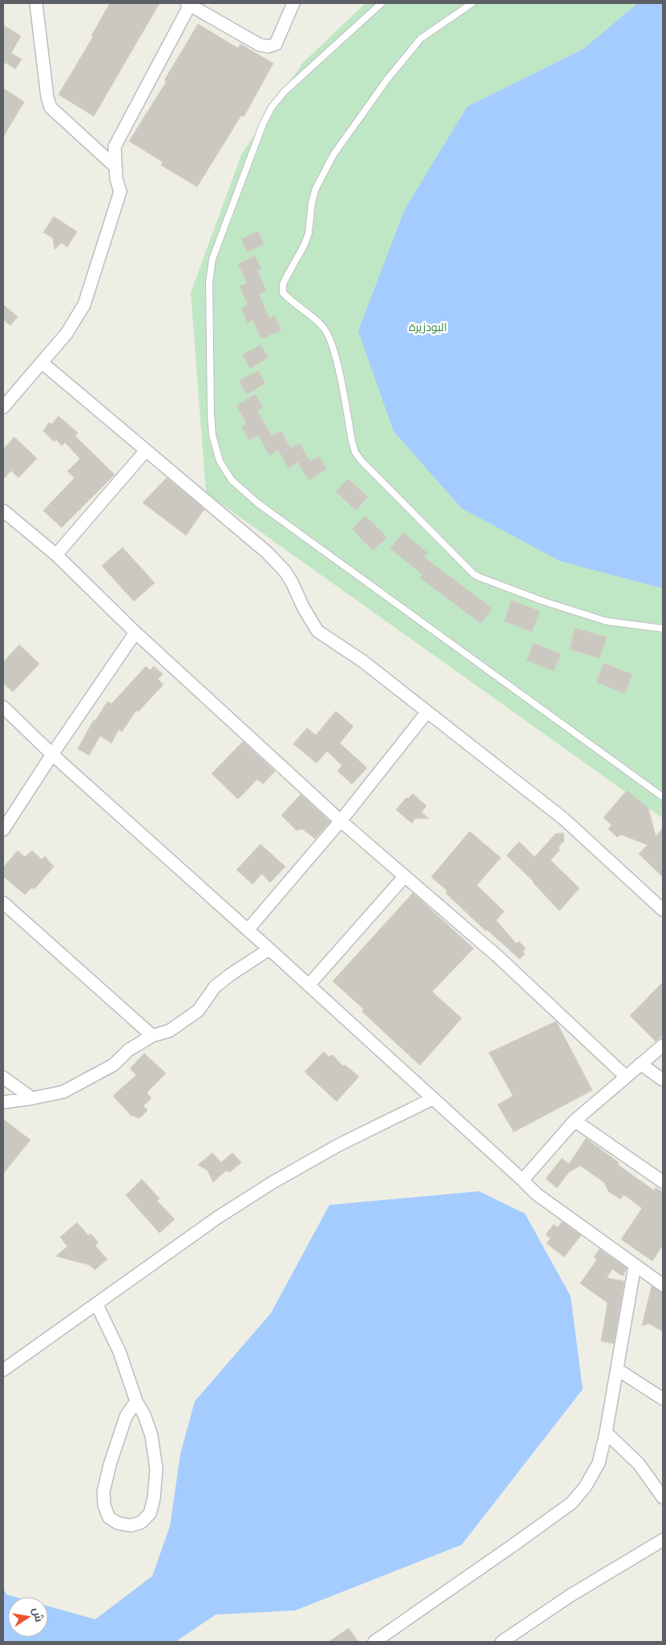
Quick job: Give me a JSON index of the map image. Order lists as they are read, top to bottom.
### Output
{
  "parks": ["البودزيرة"],
  "north": "right"
}
